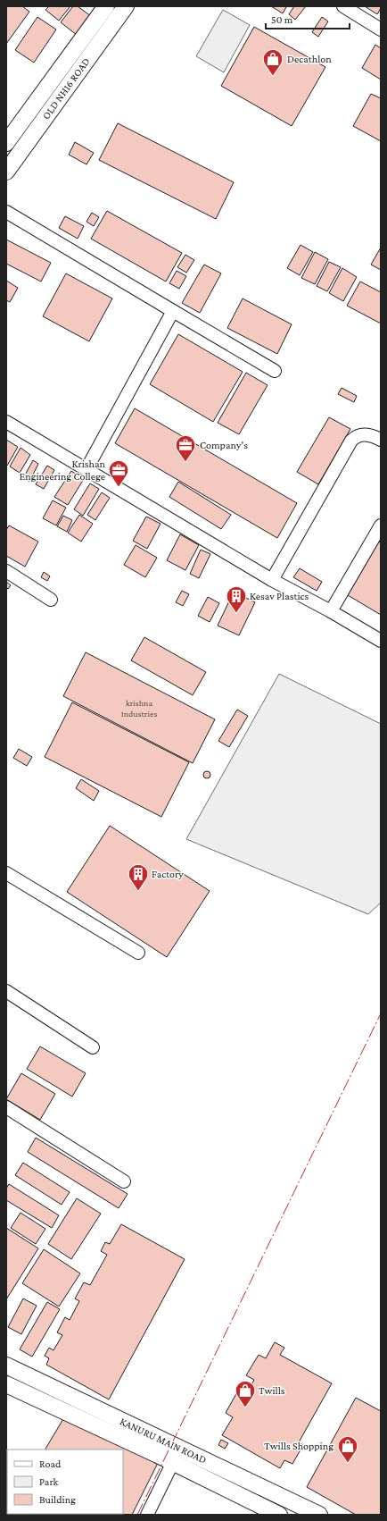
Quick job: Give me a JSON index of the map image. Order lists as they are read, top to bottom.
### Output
{
  "streets": {
    "main road": ["OLD NH16 ROAD", "KANURU MAIN ROAD"]
  },
  "places": {
    "shop": ["Decathlon", "Twills", "Twills Shopping"],
    "office": ["Company's", "Krishan Engineering College"],
    "building": ["Kesav Plastics", "Factory"]
  },
  "house_numbers": ["krishna Industries"],
  "legend": ["Road", "Park", "Building"],
  "scale_bar": "50 m"
}
